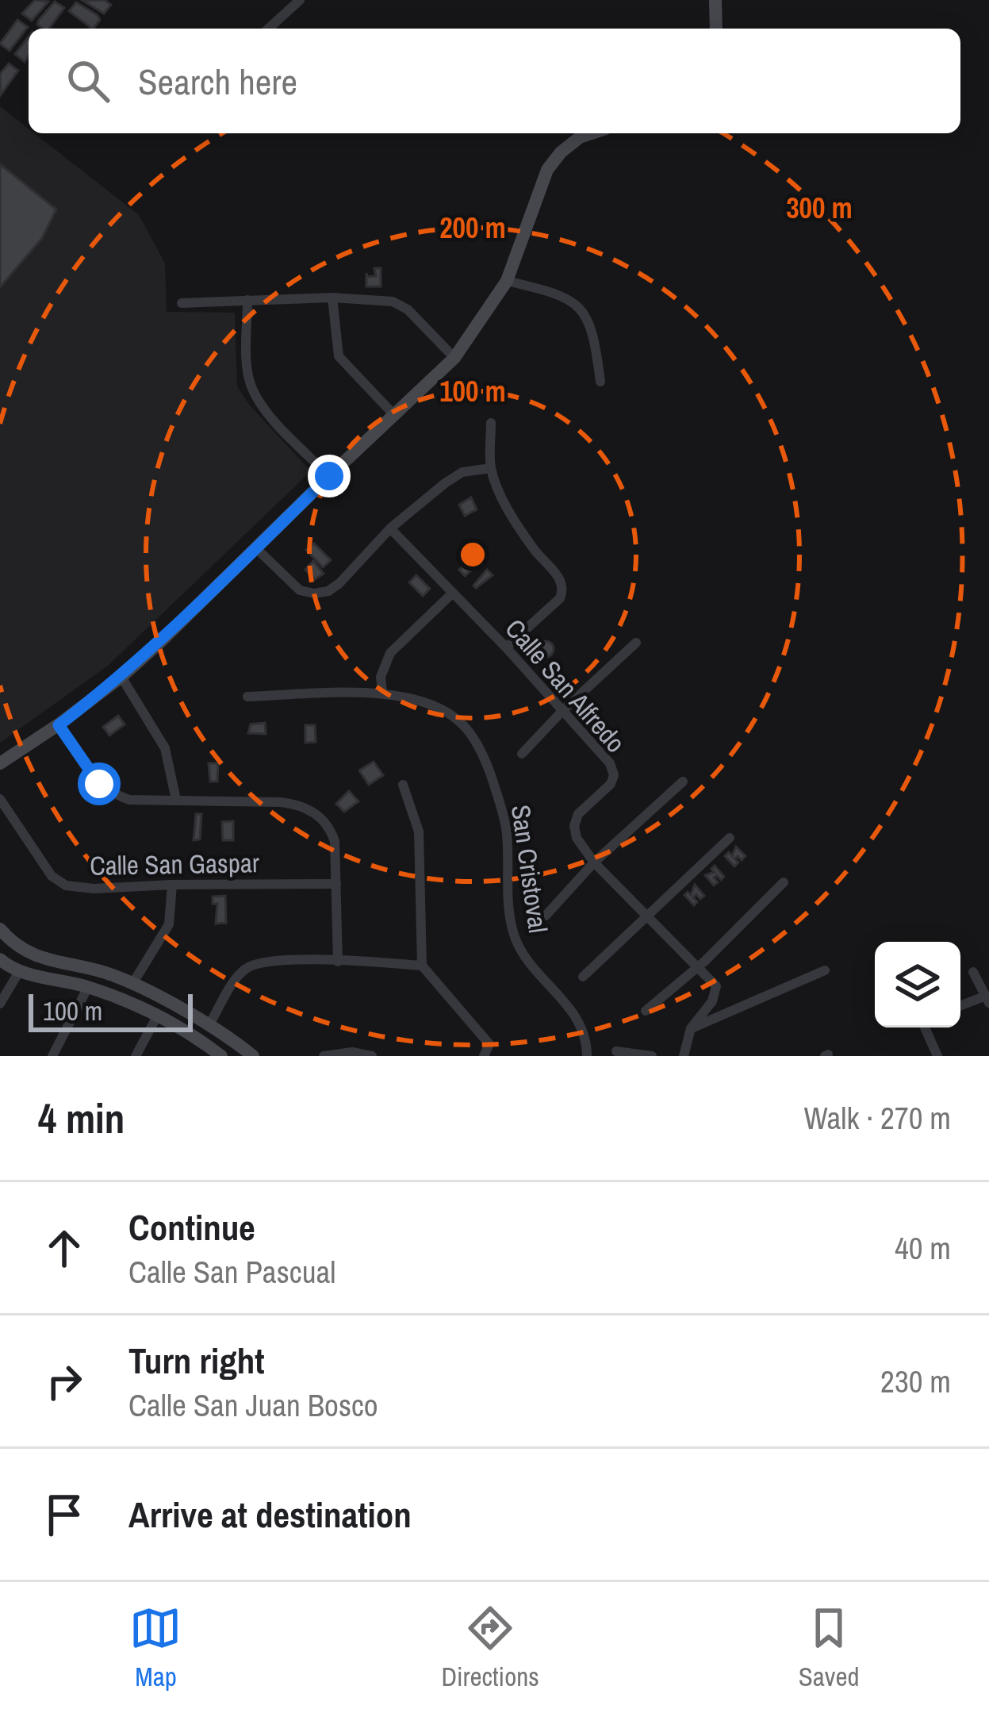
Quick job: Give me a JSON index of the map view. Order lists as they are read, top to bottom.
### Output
{
  "streets": {
    "street": ["Calle San Alfredo", "Calle San Gaspar", "San Cristoval"]
  },
  "scale_bar": "100 m",
  "page": {
    "search": "Search here",
    "scale": "100 m",
    "heading": ["4 min", "Walk · 270 m"],
    "list": [
      ["Continue", "Calle San Pascual", "40 m"],
      ["Turn right", "Calle San Juan Bosco", "230 m"],
      "Arrive at destination"
    ],
    "nav": ["Map", "Directions", "Saved"]
  },
  "rings": ["300 m", "200 m", "100 m"]
}
